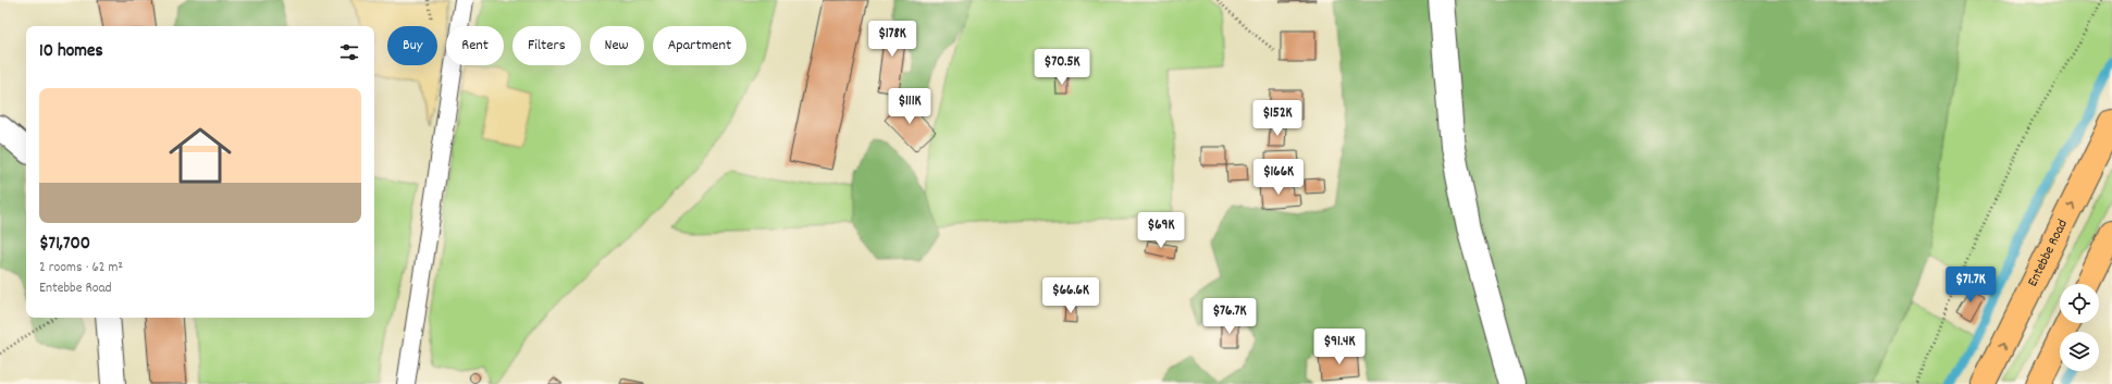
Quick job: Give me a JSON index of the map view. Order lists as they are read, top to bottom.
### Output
{
  "streets": {
    "highway": ["Entebbe Road"]
  },
  "page": {
    "price": [
      "$178K",
      "$70.5K",
      "$111K",
      "$152K",
      "$166K",
      "$69K",
      "$71.7K",
      "$66.6K",
      "$76.7K",
      "$91.4K"
    ],
    "chip": [
      "Buy",
      "Rent",
      "Filters",
      "New",
      "Apartment"
    ],
    "heading": "10 homes",
    "list": [
      {
        "name": "$71,700",
        "note": "2 rooms · 62 m² · Entebbe Road"
      }
    ]
  }
}
